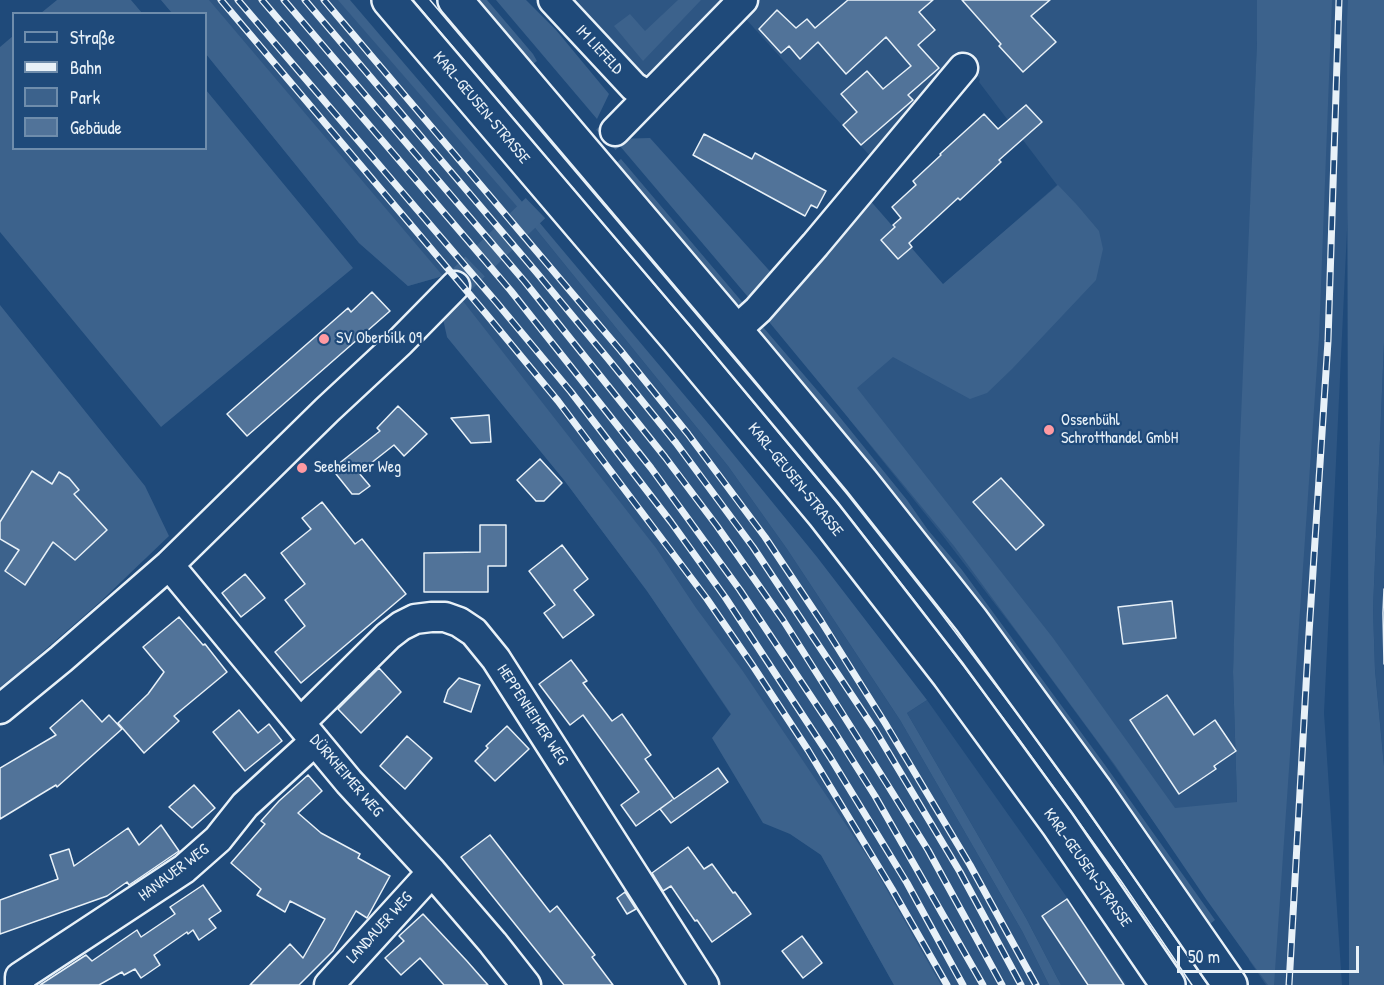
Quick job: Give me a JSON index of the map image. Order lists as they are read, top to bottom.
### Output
{
  "streets": {
    "main road": ["KARL-GEUSEN-STRASSE"],
    "street": [
      "IM LIEFELD",
      "HEPPENHEIMER WEG",
      "DÜRKHEIMER WEG",
      "HANAUER WEG",
      "LANDAUER WEG"
    ]
  },
  "crossings": [
    ["HEPPENHEIMER WEG", "DÜRKHEIMER WEG"],
    ["HEPPENHEIMER WEG", "HANAUER WEG"],
    ["DÜRKHEIMER WEG", "HANAUER WEG"],
    ["DÜRKHEIMER WEG", "LANDAUER WEG"]
  ],
  "places": ["SV Oberbilk 09", "Ossenbühl Schrotthandel GmbH", "Seeheimer Weg"],
  "legend": [
    "Straße",
    "Bahn",
    "Park",
    "Gebäude"
  ],
  "scale_bar": "50 m"
}
